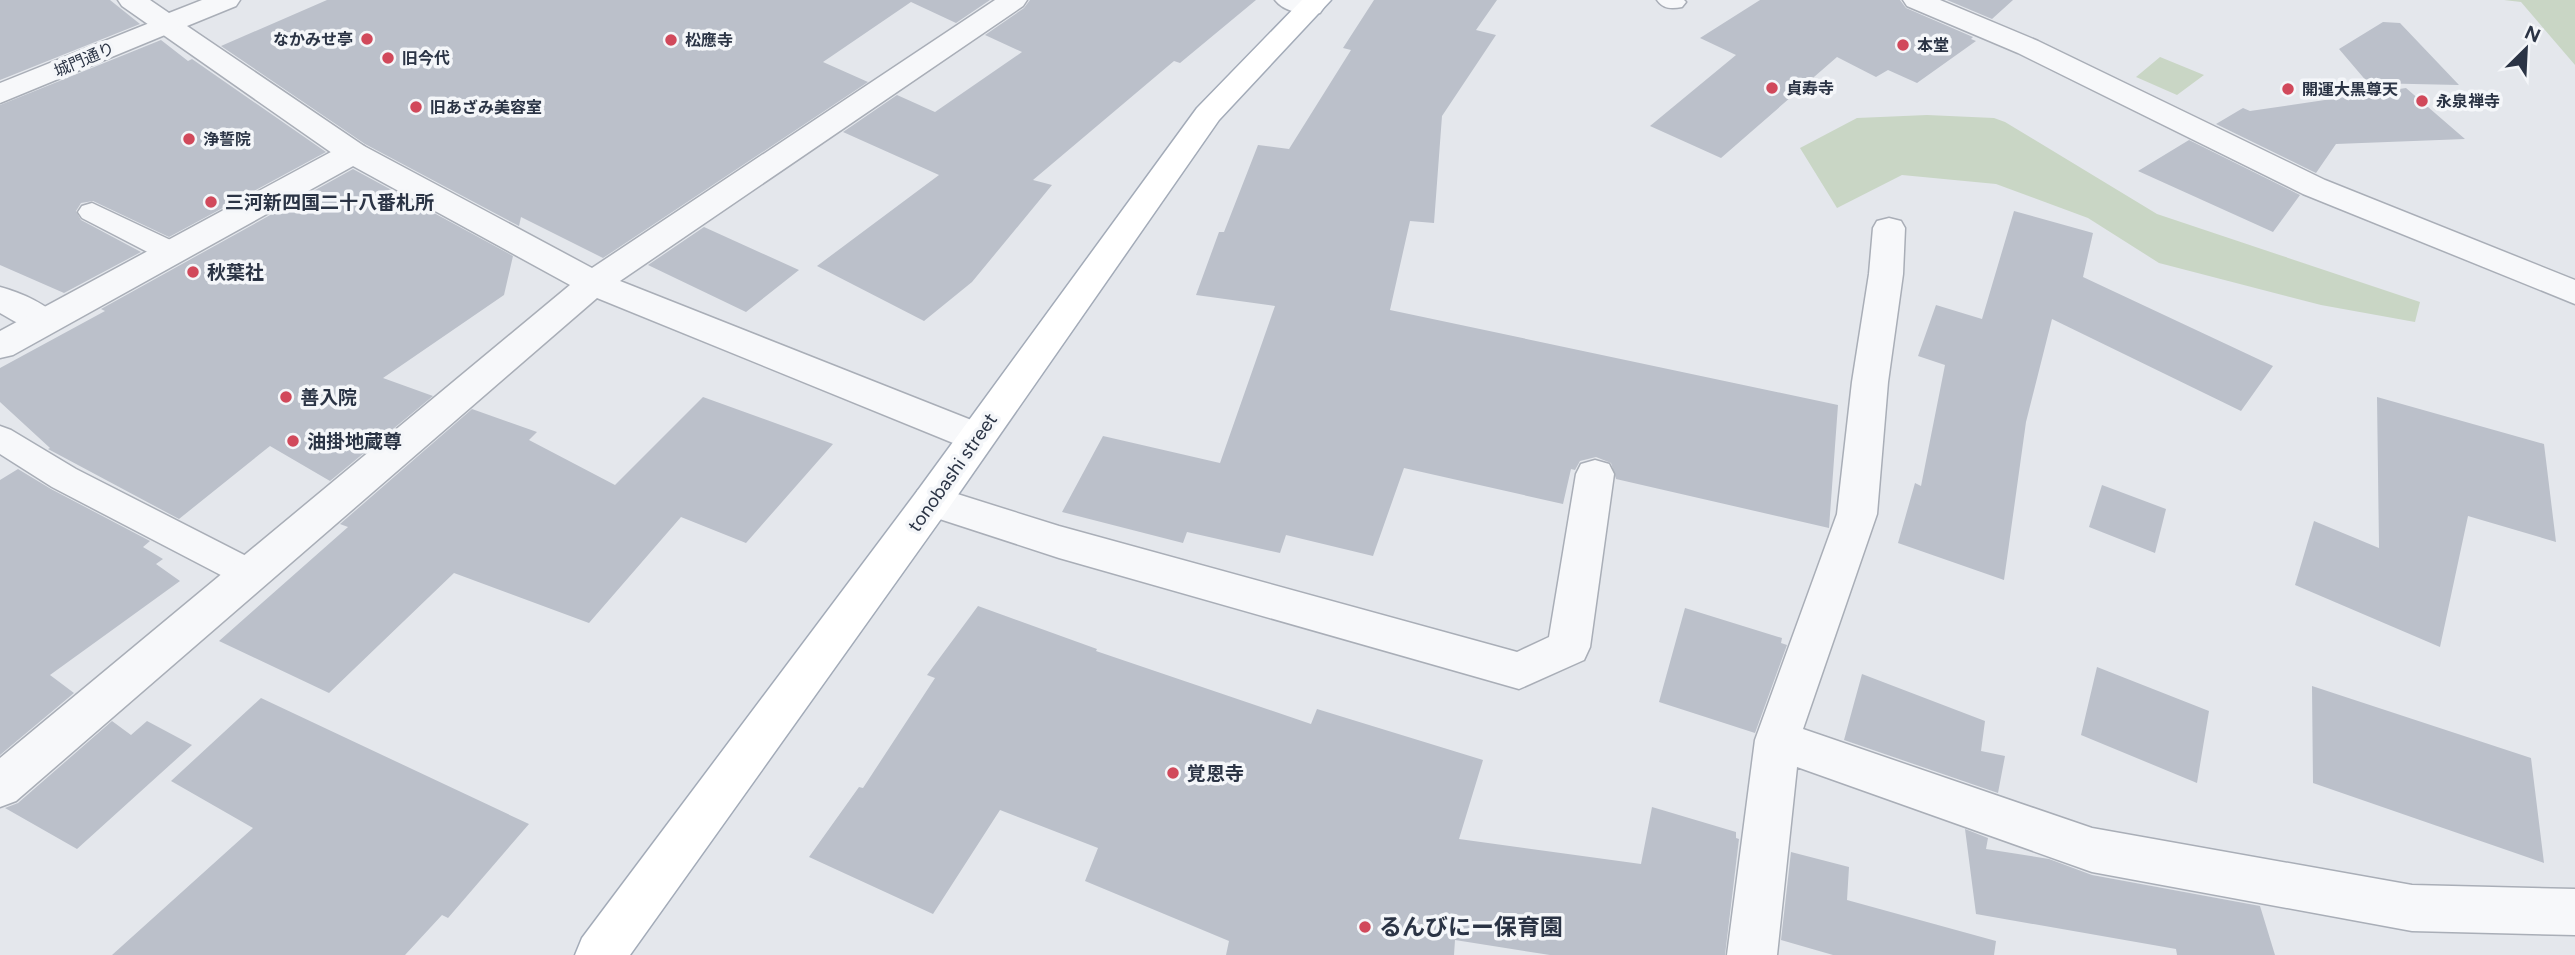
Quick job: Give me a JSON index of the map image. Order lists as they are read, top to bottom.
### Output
{
  "streets": {
    "main road": ["tonobashi street"],
    "street": ["城門通り"]
  },
  "places": [
    "なかみせ亭",
    "松應寺",
    "本堂",
    "旧今代",
    "貞寿寺",
    "開運大黒尊天",
    "永泉禅寺",
    "旧あざみ美容室",
    "浄誓院",
    "三河新四国二十八番札所",
    "秋葉社",
    "善入院",
    "油掛地蔵尊",
    "覚恩寺",
    "るんびにー保育園"
  ],
  "north": "top right"
}
